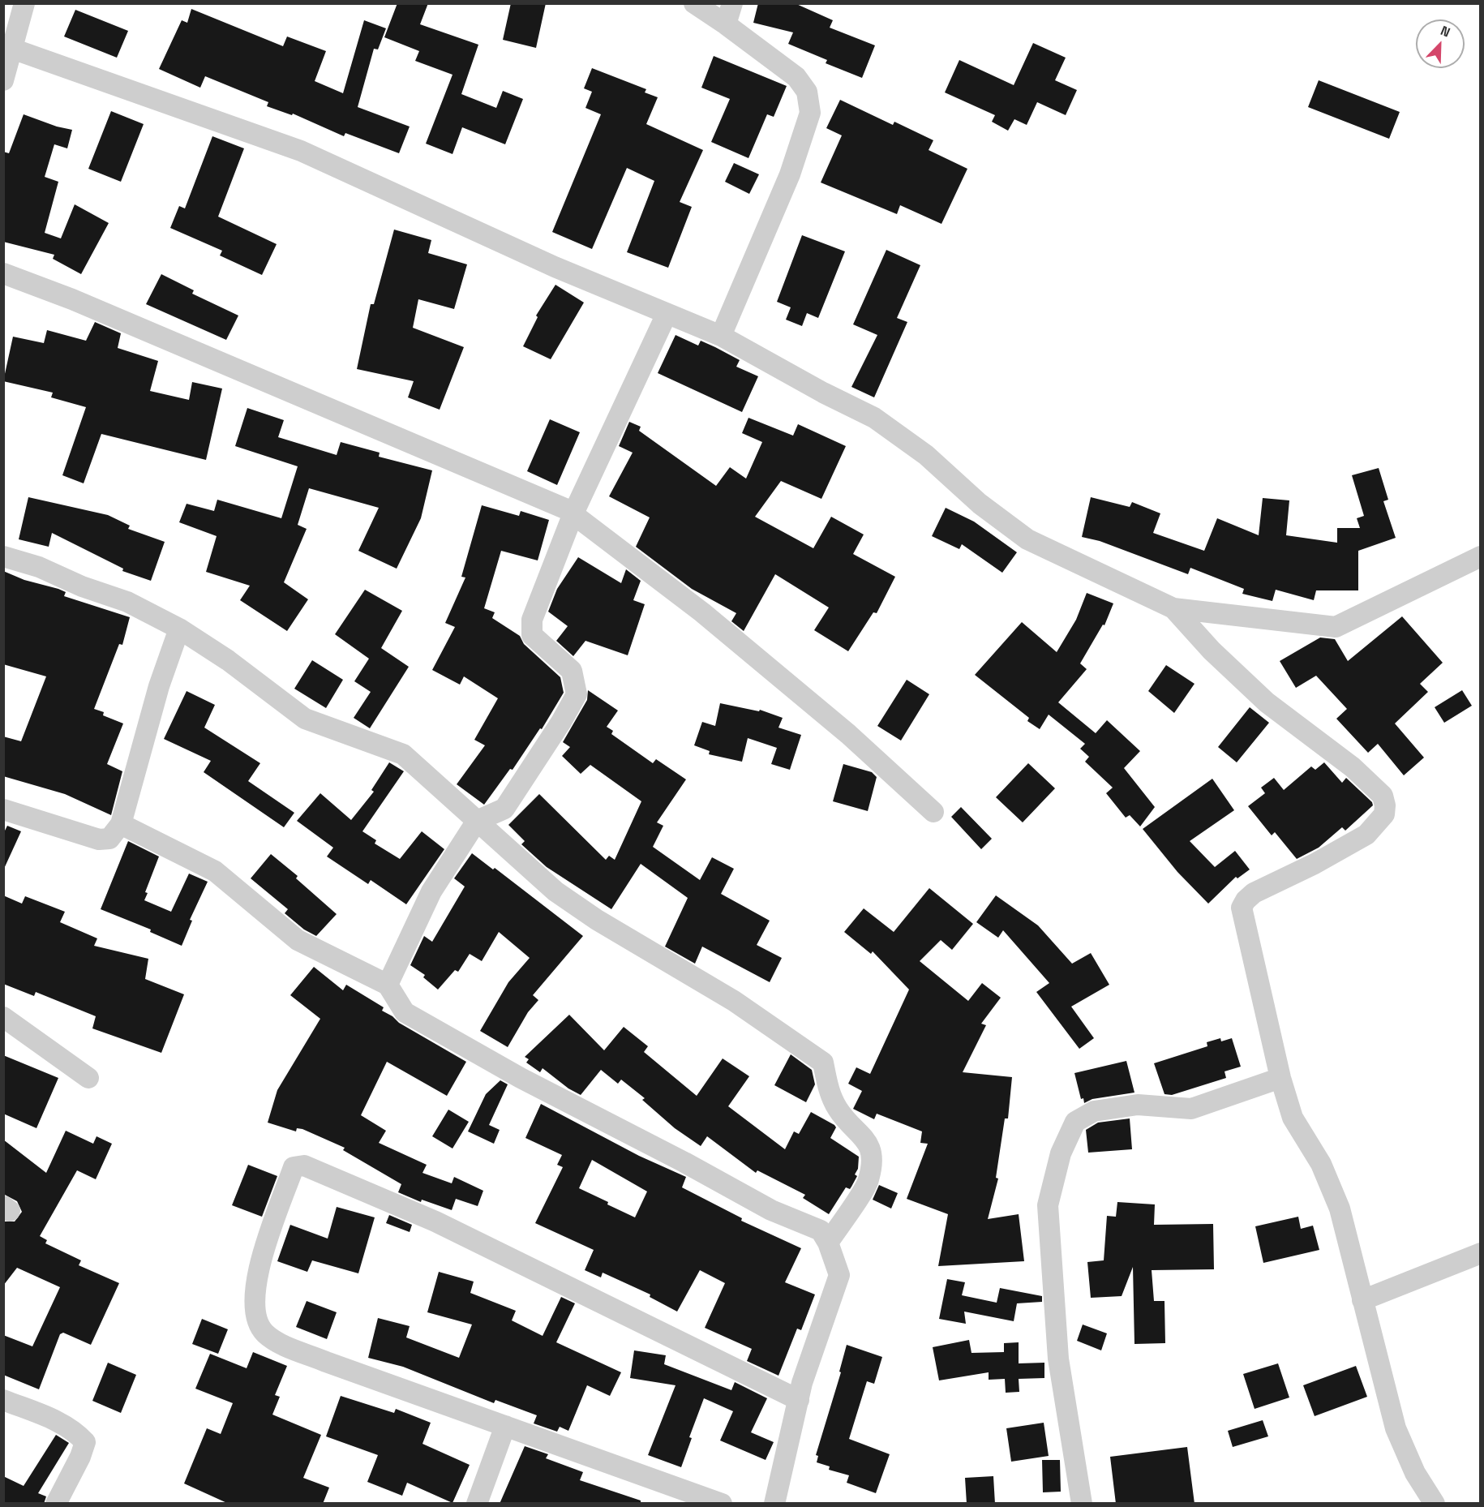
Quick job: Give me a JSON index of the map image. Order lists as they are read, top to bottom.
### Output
{
  "north": "top right"
}
